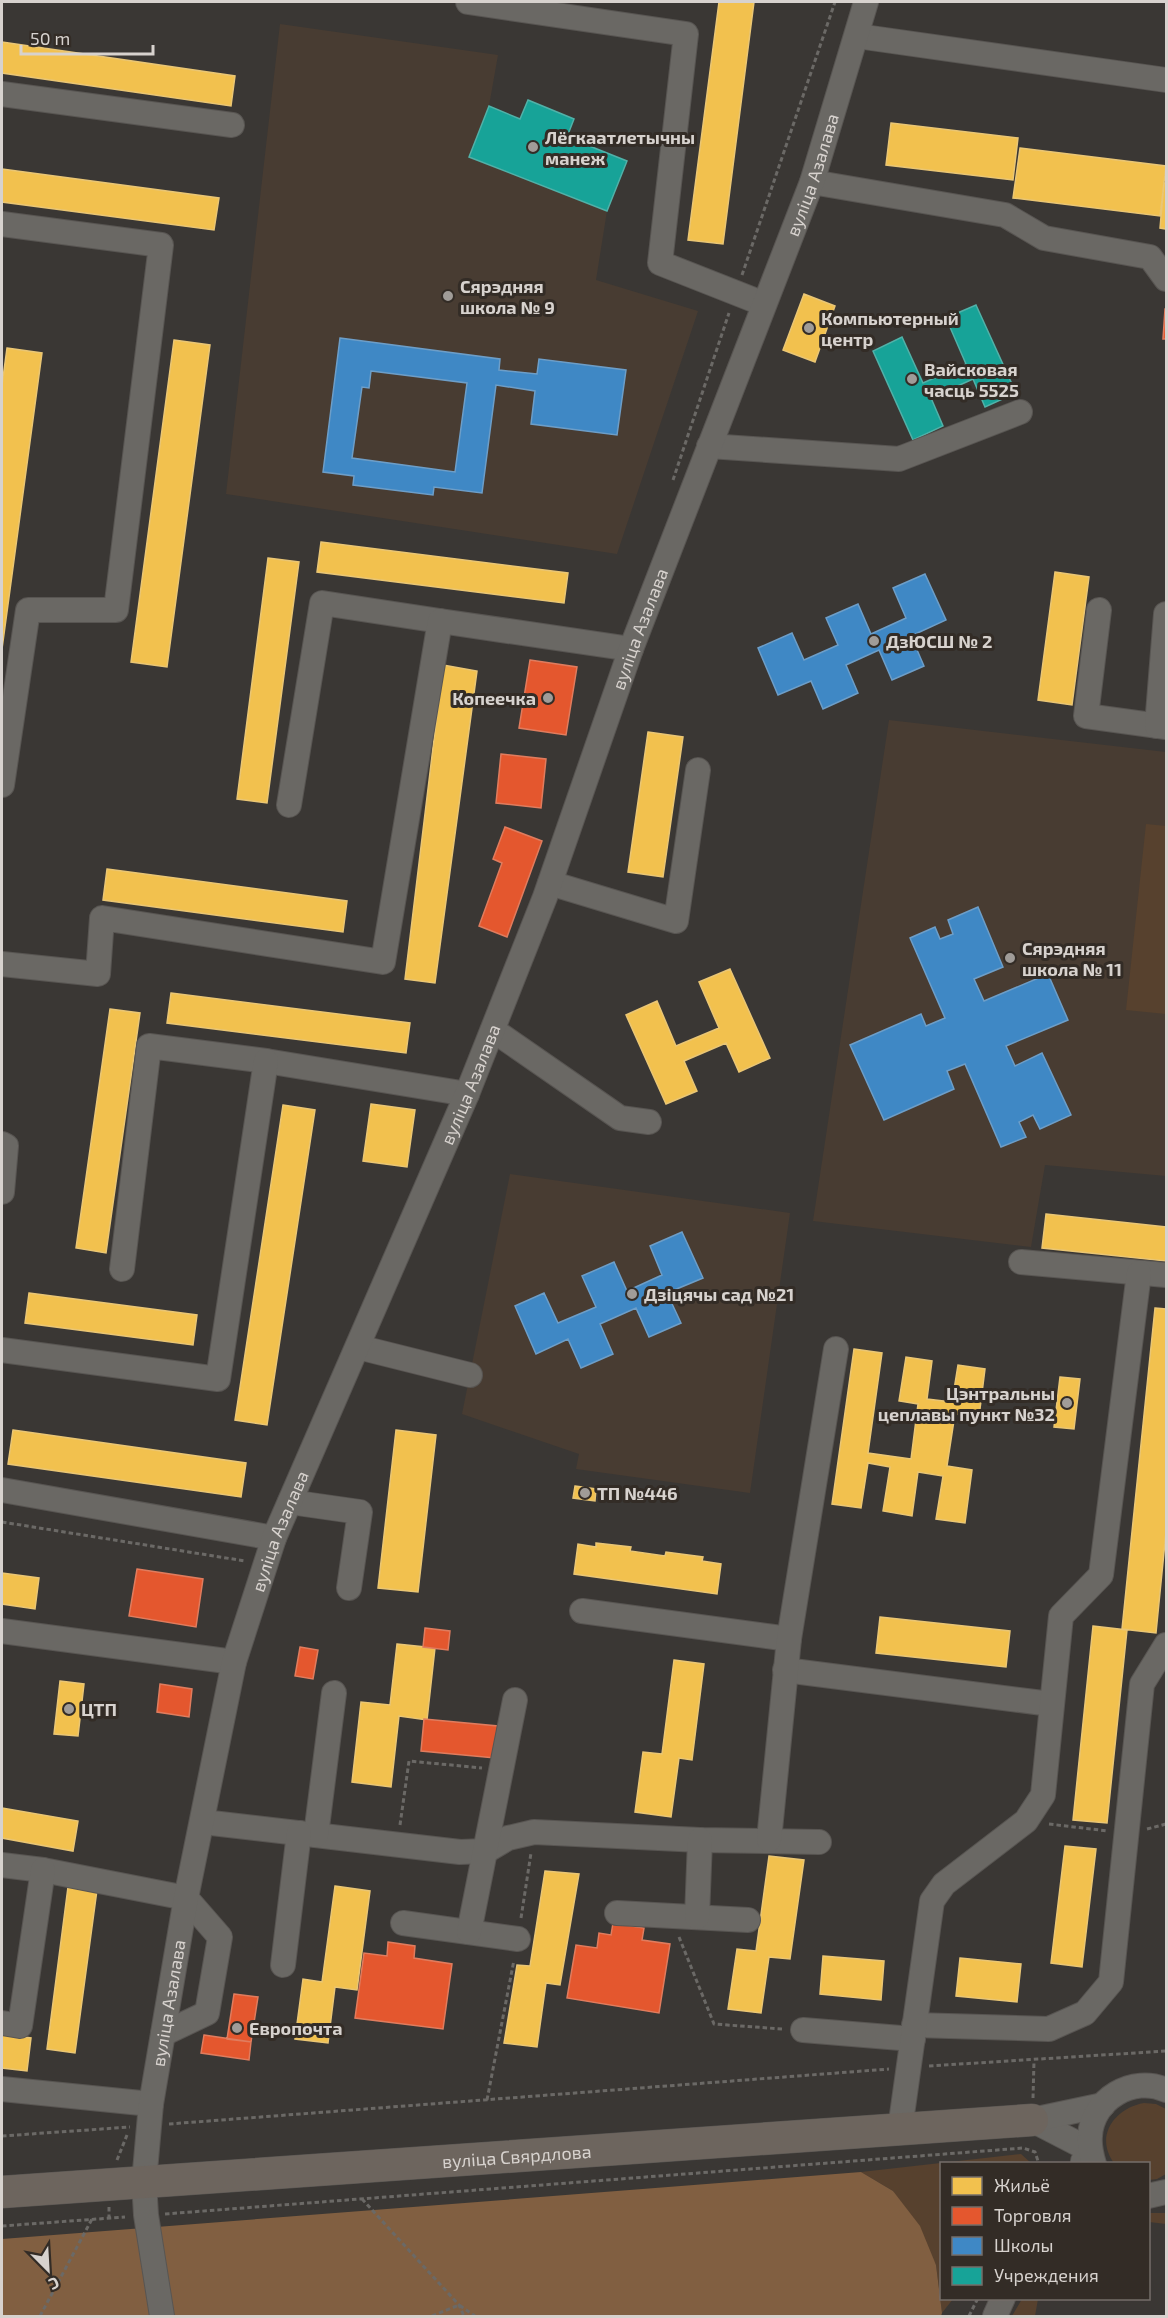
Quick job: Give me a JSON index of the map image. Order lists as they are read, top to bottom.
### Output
{
  "streets": {
    "main road": ["вуліца Свярдлова"],
    "street": ["вуліца Азалава"]
  },
  "crossings": [
    ["вуліца Азалава", "вуліца Свярдлова"]
  ],
  "places": [
    "Лёгкаатлетычны манеж",
    "Сярэдняя школа № 9",
    "Компьютерный центр",
    "Вайсковая часць 5525",
    "ДзЮСШ № 2",
    "Копеечка",
    "Сярэдняя школа № 11",
    "Дзіцячы сад №21",
    "Цэнтральны цеплавы пункт №32",
    "ТП №446",
    "ЦТП",
    "Европочта"
  ],
  "legend": [
    "Жильё",
    "Торговля",
    "Школы",
    "Учреждения"
  ],
  "scale_bar": "50 m",
  "north": "bottom right"
}
